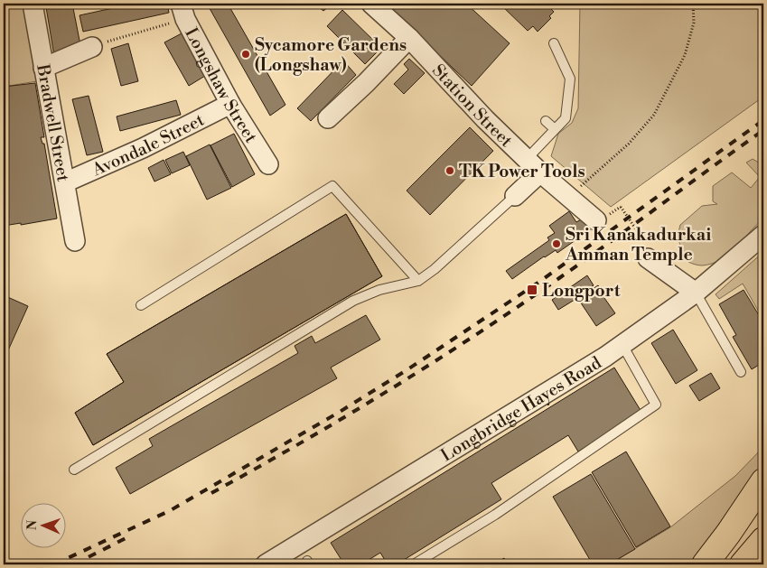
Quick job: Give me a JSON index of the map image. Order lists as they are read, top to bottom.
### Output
{
  "streets": {
    "street": [
      "Longshaw Street",
      "Station Street",
      "Bradwell Street",
      "Avondale Street",
      "Longbridge Hayes Road"
    ]
  },
  "crossings": [
    ["Longshaw Street", "Avondale Street"],
    ["Bradwell Street", "Avondale Street"]
  ],
  "places": {
    "other": ["Sycamore Gardens (Longshaw)", "TK Power Tools", "Sri Kanakadurkai Amman Temple"],
    "transit": ["Longport"]
  },
  "north": "left"
}
